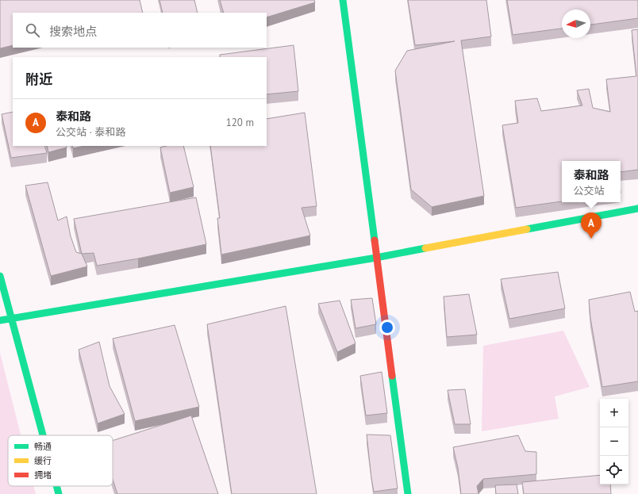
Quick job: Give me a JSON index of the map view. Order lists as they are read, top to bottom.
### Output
{
  "legend": ["畅通", "缓行", "拥堵"],
  "north": "left",
  "page": {
    "search": "搜索地点",
    "heading": "附近",
    "list": [
      {
        "mark": "A",
        "name": "泰和路",
        "note": "公交站 · 泰和路",
        "value": "120 m"
      }
    ],
    "popup": ["泰和路", "公交站"],
    "pins": "A",
    "map_buttons": ["+", "−"]
  }
}
